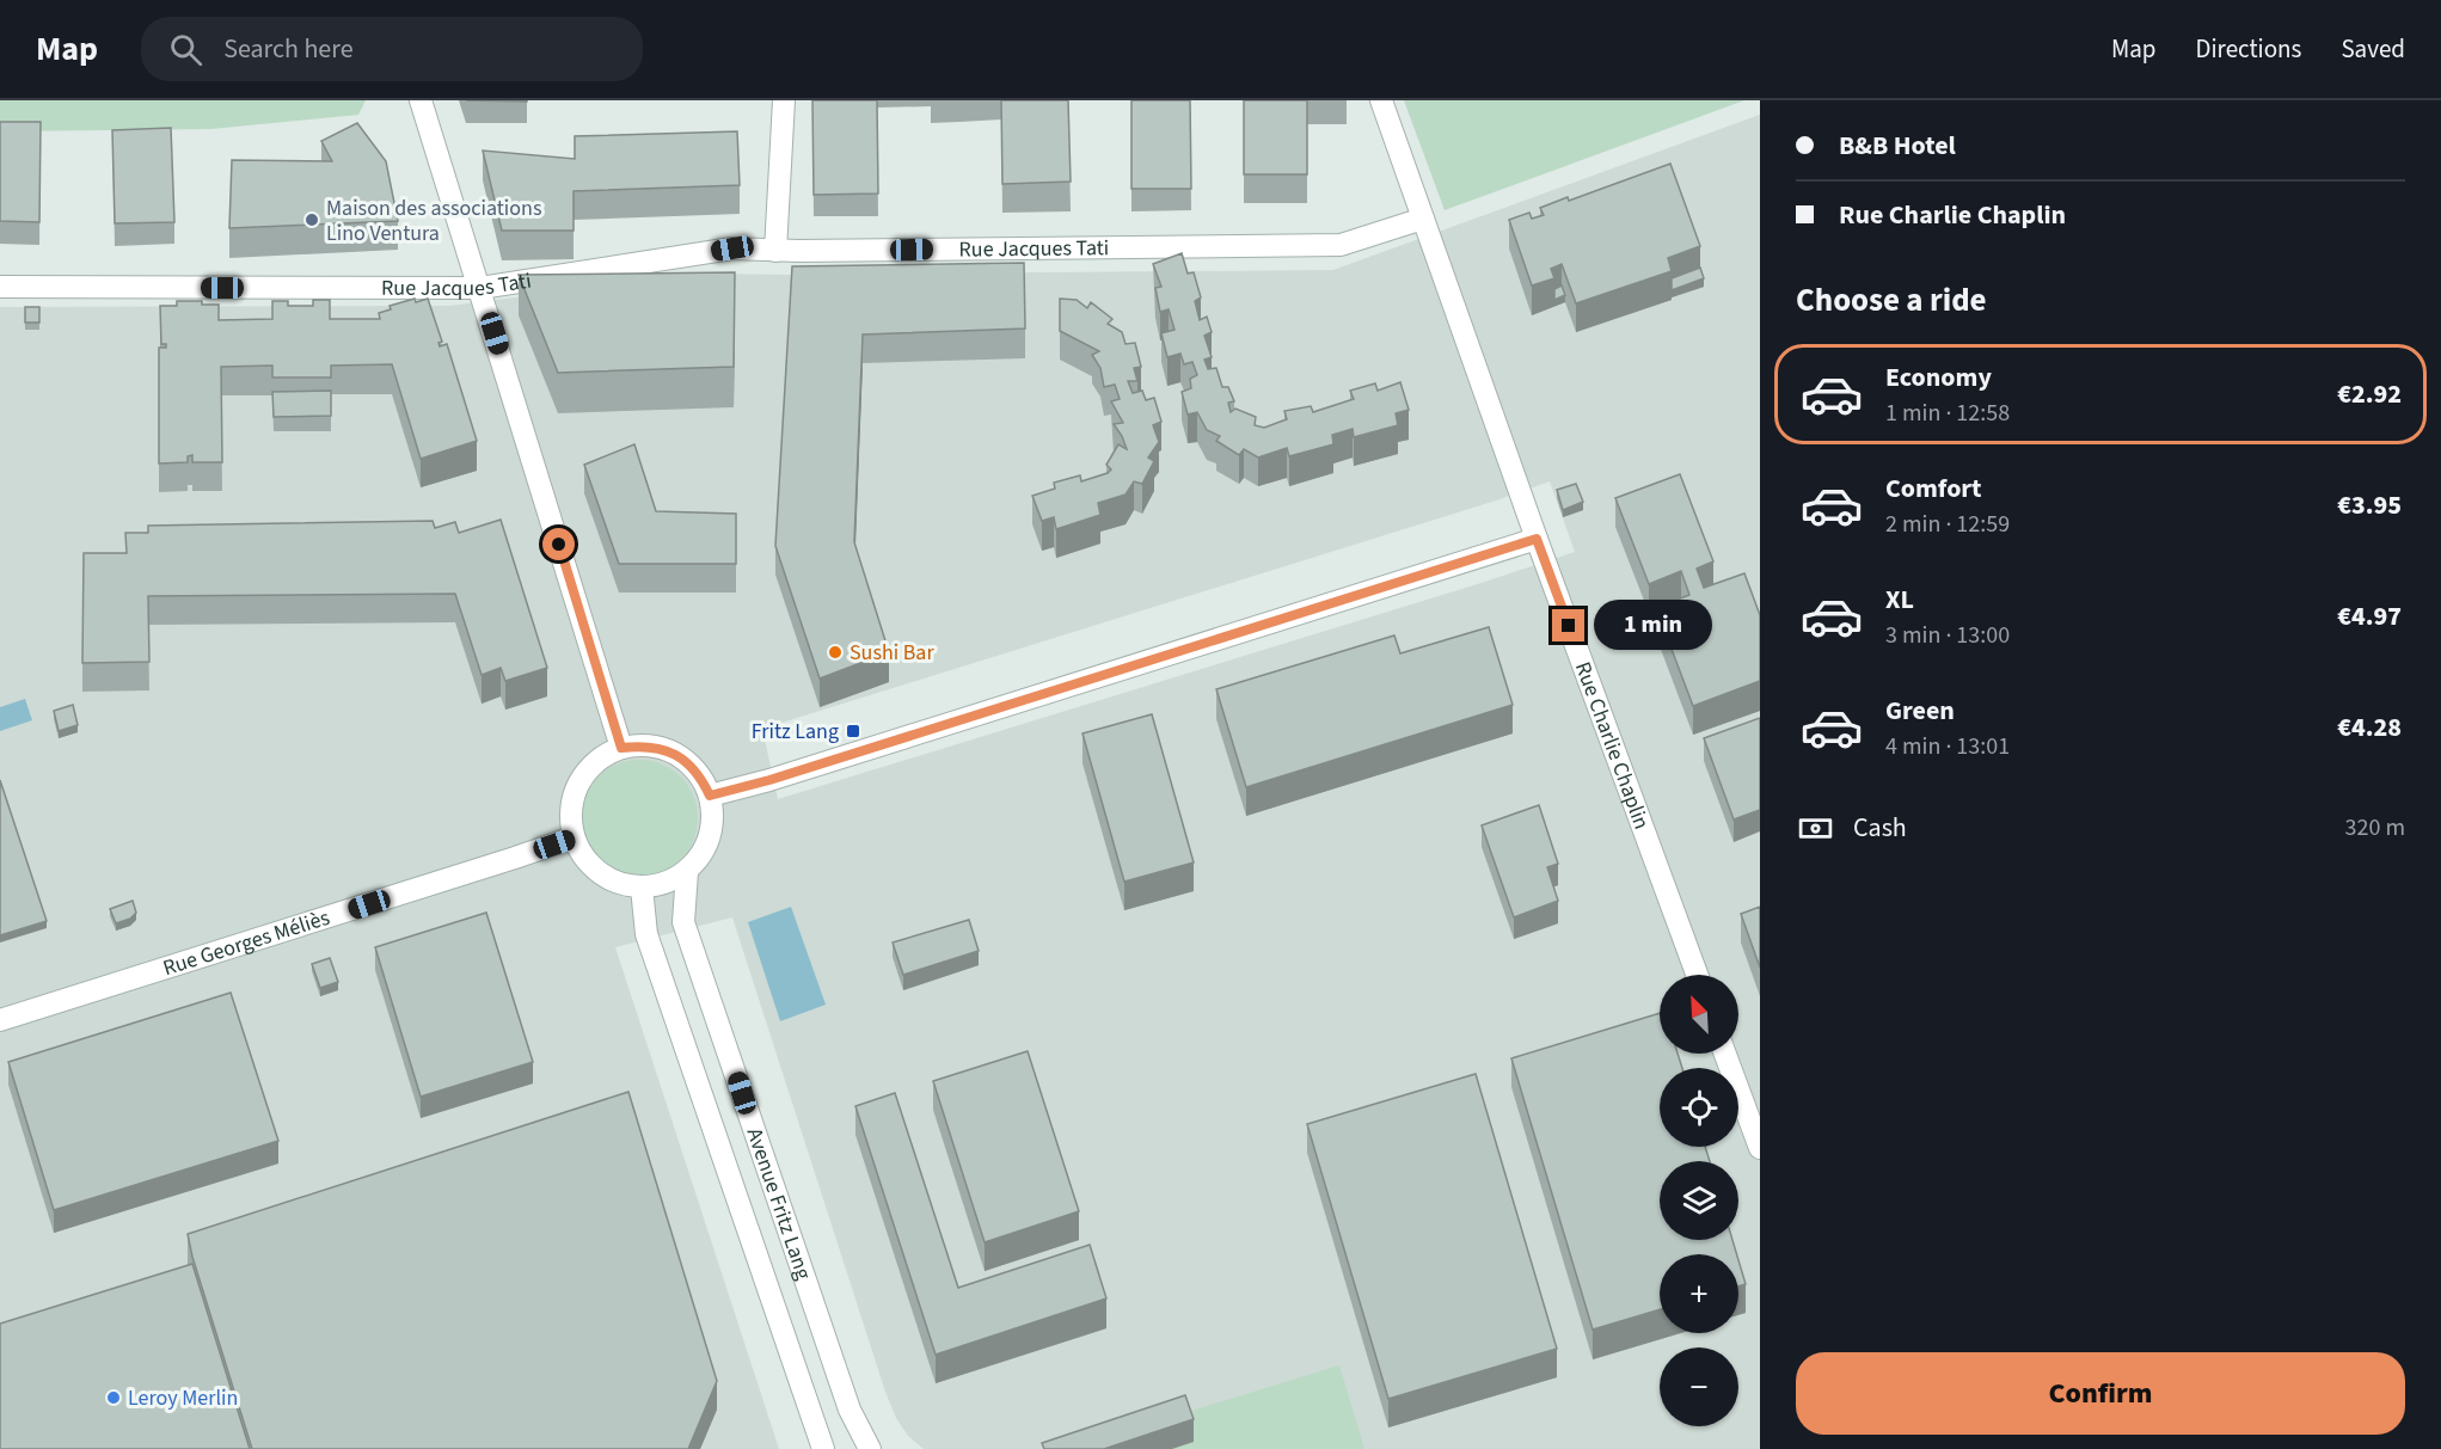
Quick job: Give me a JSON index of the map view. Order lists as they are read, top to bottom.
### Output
{
  "streets": {
    "street": [
      "Rue Jacques Tati",
      "Rue Charlie Chaplin",
      "Rue Georges Méliès",
      "Avenue Fritz Lang"
    ]
  },
  "crossings": [
    ["Rue Jacques Tati", "Rue Charlie Chaplin"],
    ["Rue Georges Méliès", "Avenue Fritz Lang"]
  ],
  "places": {
    "other": ["Maison des associations Lino Ventura", "Sushi Bar", "Leroy Merlin"],
    "transit": ["Fritz Lang"]
  },
  "north": "top left",
  "page": {
    "header": "Map",
    "search": "Search here",
    "nav": ["Map", "Directions", "Saved"],
    "banner": ["B&B Hotel", "Rue Charlie Chaplin"],
    "heading": "Choose a ride",
    "list": [
      {
        "name": "Economy",
        "note": "1 min · 12:58",
        "value": "€2.92"
      },
      {
        "name": "Comfort",
        "note": "2 min · 12:59",
        "value": "€3.95"
      },
      {
        "name": "XL",
        "note": "3 min · 13:00",
        "value": "€4.97"
      },
      {
        "name": "Green",
        "note": "4 min · 13:01",
        "value": "€4.28"
      }
    ],
    "bubble": "1 min",
    "pay": ["Cash", "320 m"],
    "map_buttons": ["+", "−"],
    "buttons": "Confirm"
  }
}
